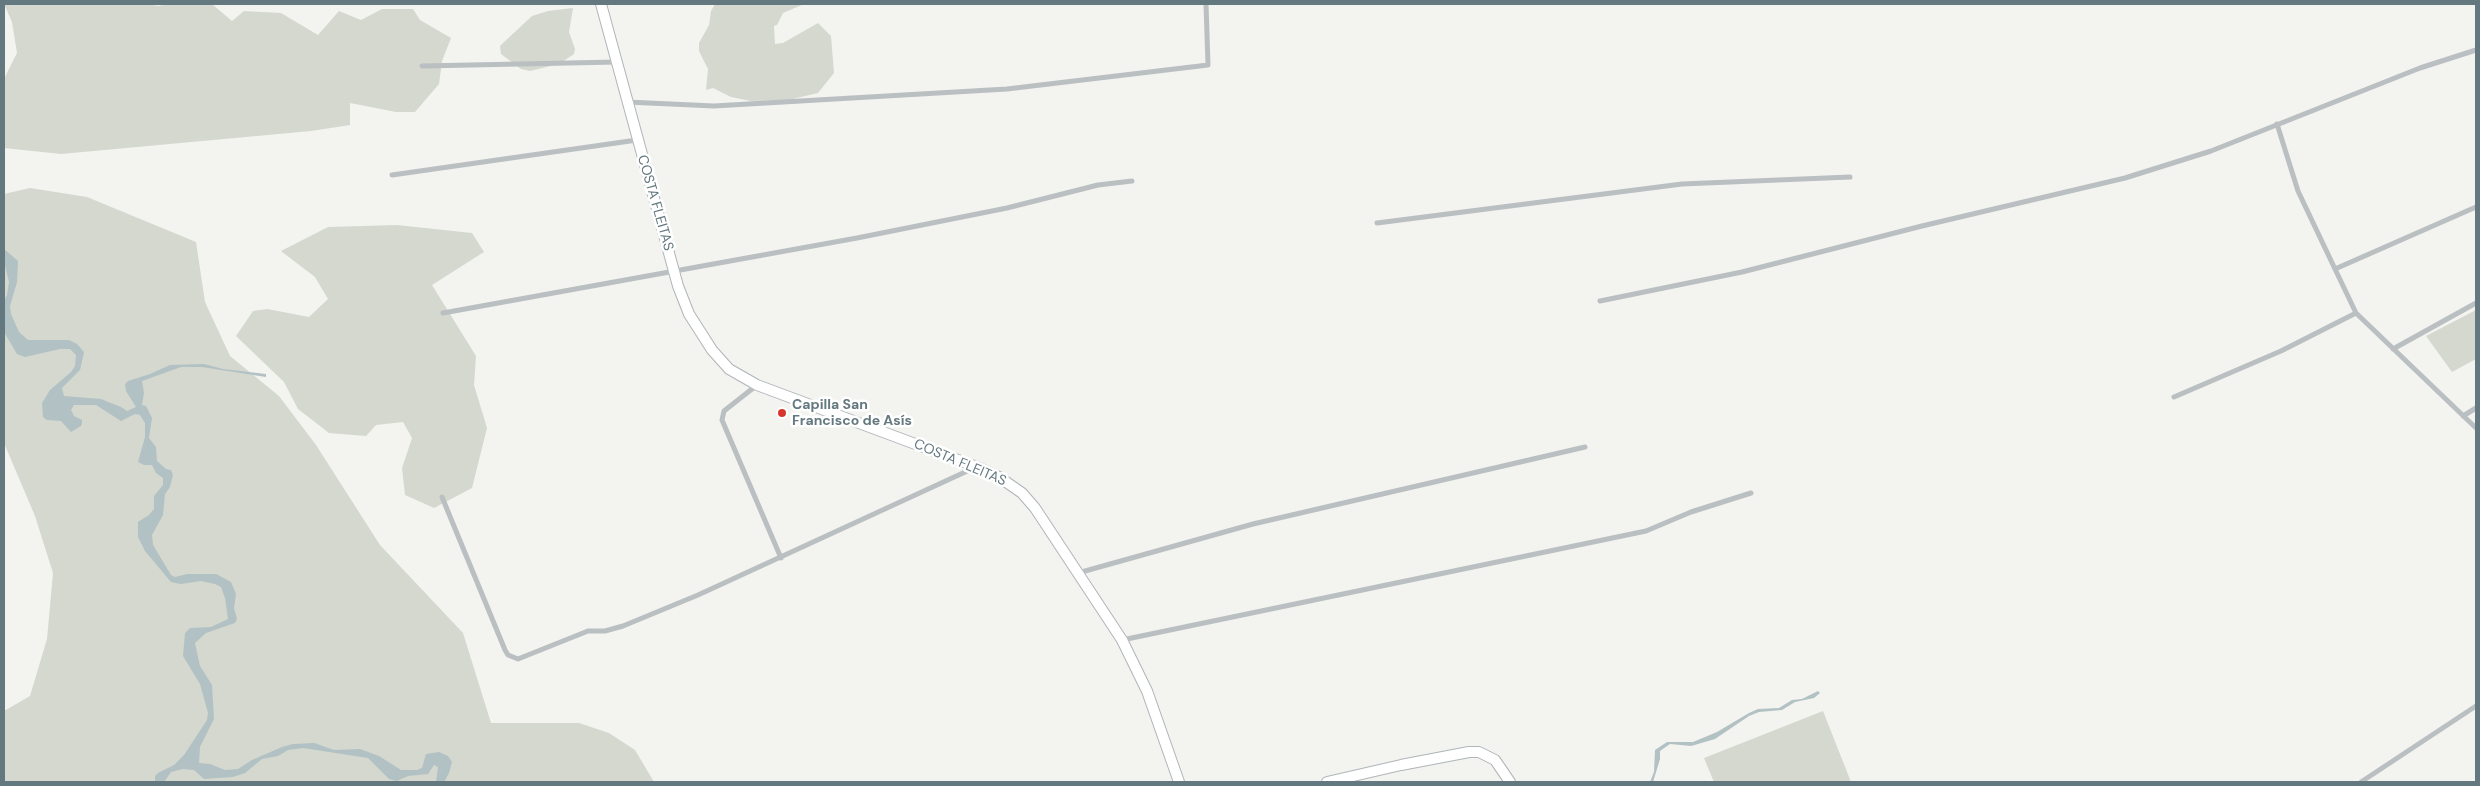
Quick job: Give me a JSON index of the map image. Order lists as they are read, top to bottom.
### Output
{
  "streets": {
    "main road": ["COSTA FLEITAS"]
  },
  "places": ["Capilla San Francisco de Asís"]
}
